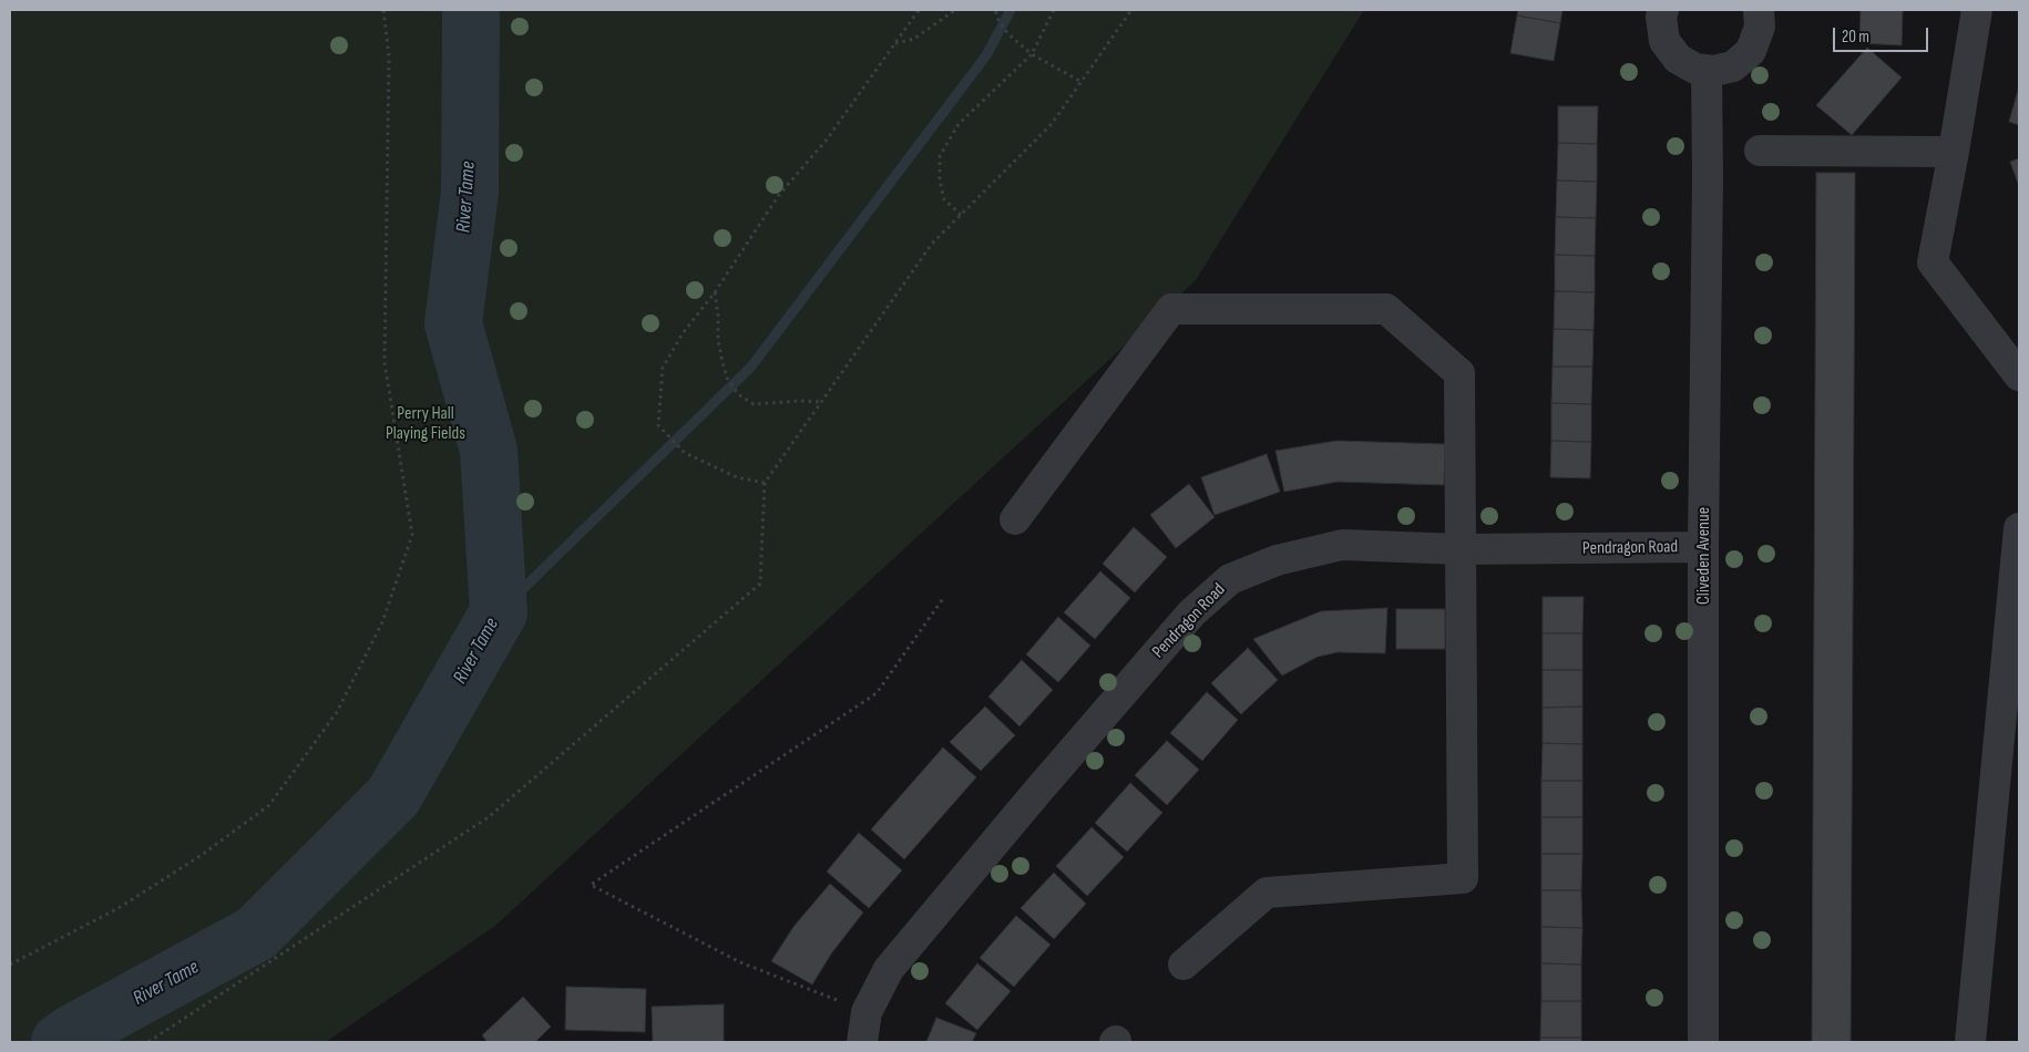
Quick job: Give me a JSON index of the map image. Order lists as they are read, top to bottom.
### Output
{
  "streets": {
    "street": ["Pendragon Road", "Cliveden Avenue"]
  },
  "crossings": [
    ["Pendragon Road", "Cliveden Avenue"]
  ],
  "water": ["River Tame"],
  "parks": ["Perry Hall Playing Fields"],
  "scale_bar": "20 m"
}
